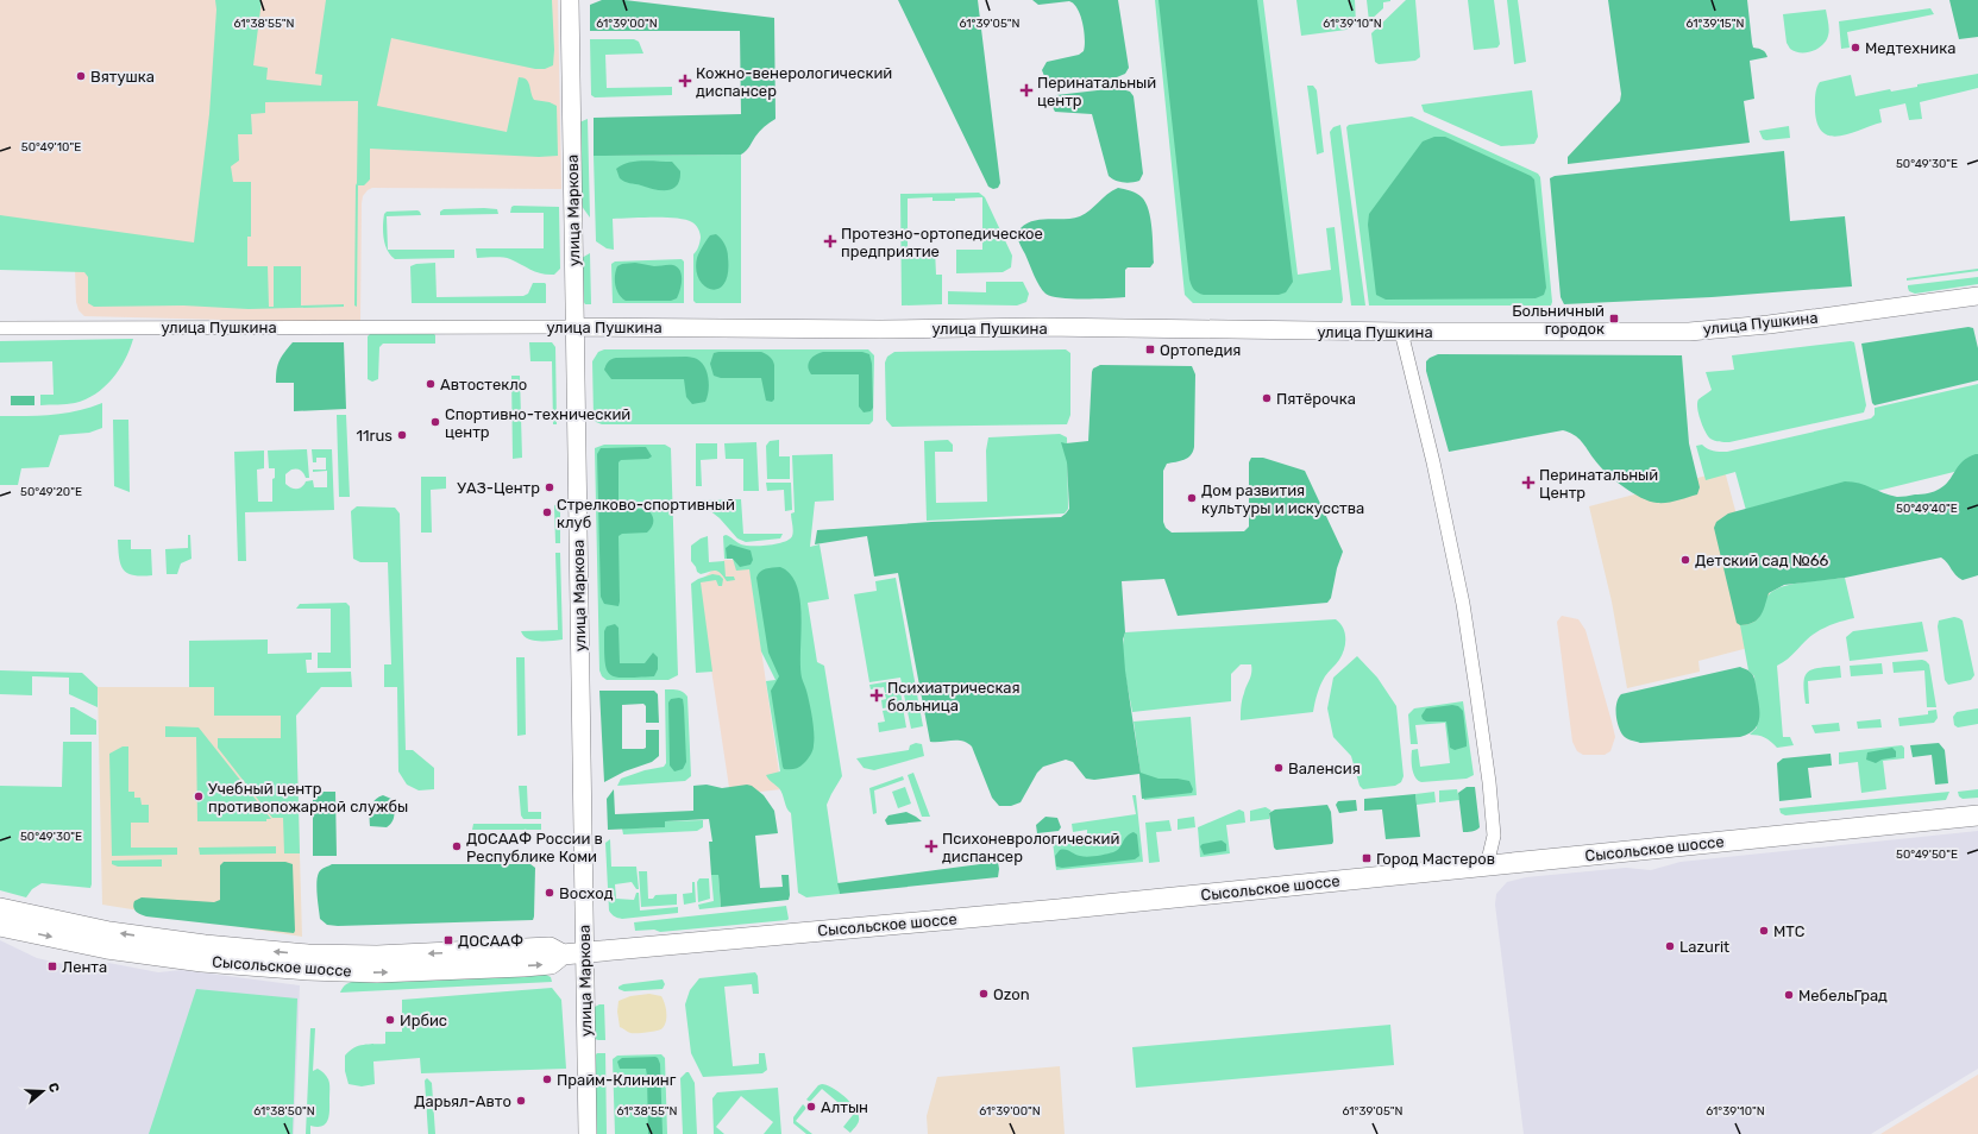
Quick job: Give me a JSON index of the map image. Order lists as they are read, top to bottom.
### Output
{
  "streets": {
    "main road": ["Сысольское шоссе"],
    "street": ["улица Маркова", "улица Пушкина"]
  },
  "crossings": [
    ["улица Маркова", "улица Пушкина"],
    ["улица Маркова", "Сысольское шоссе"]
  ],
  "places": {
    "other": [
      "Медтехника",
      "Вятушка",
      "Автостекло",
      "Пятёрочка",
      "Спортивно-технический центр",
      "11rus",
      "УАЗ-Центр",
      "Дом развития культуры и искусства",
      "Стрелково-спортивный клуб",
      "Детский сад №66",
      "Валенсия",
      "Учебный центр противопожарной службы",
      "ДОСААФ России в Республике Коми",
      "Восход",
      "МТС",
      "Lazurit",
      "Ozon",
      "МебельГрад",
      "Ирбис",
      "Прайм-Клининг",
      "Дарьял-Авто",
      "Алтын"
    ],
    "health": [
      "Кожно-венерологический диспансер",
      "Перинатальный центр",
      "Протезно-ортопедическое предприятие",
      "Перинатальный Центр",
      "Психиатрическая больница",
      "Психоневрологический диспансер"
    ],
    "transit": [
      "Больничный городок",
      "Ортопедия",
      "Город Мастеров",
      "ДОСААФ",
      "Лента"
    ]
  },
  "north": "right",
  "coordinates": [
    "61°39'15\"N",
    "61°38'55\"N",
    "61°39'00\"N",
    "61°39'05\"N",
    "61°39'10\"N",
    "50°49'10\"E",
    "50°49'30\"E",
    "50°49'20\"E",
    "50°49'40\"E",
    "50°49'50\"E",
    "61°38'50\"N"
  ]
}
